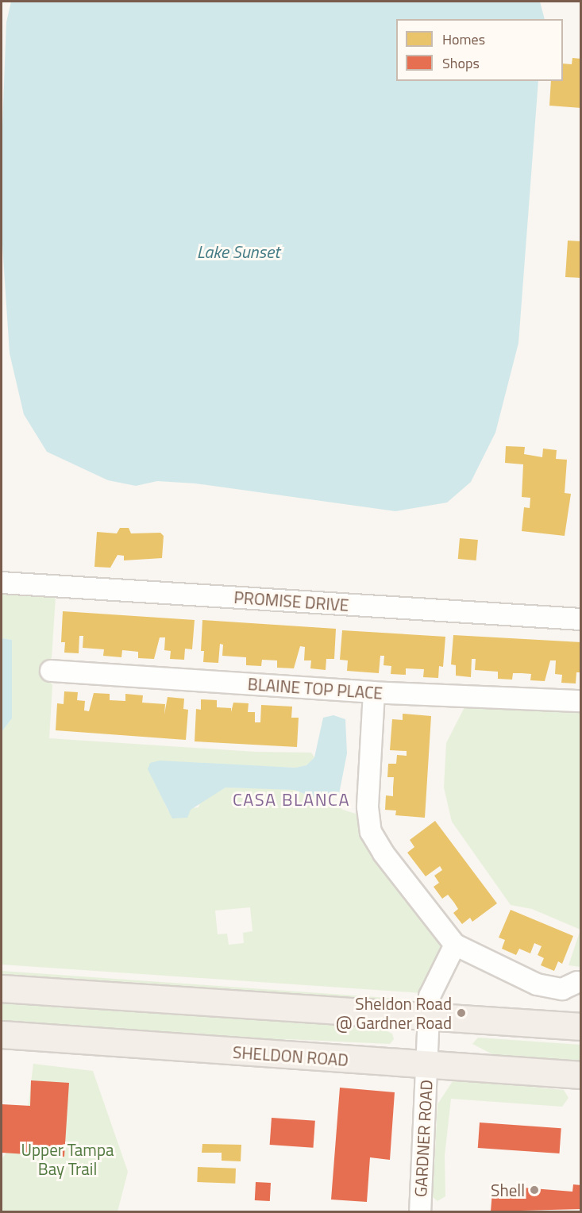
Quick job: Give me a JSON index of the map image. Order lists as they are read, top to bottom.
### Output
{
  "streets": {
    "main road": ["SHELDON ROAD"],
    "street": ["PROMISE DRIVE", "BLAINE TOP PLACE", "GARDNER ROAD"]
  },
  "crossings": [
    ["SHELDON ROAD", "GARDNER ROAD"]
  ],
  "districts": ["CASA BLANCA"],
  "water": ["Lake Sunset"],
  "parks": ["Upper Tampa Bay Trail"],
  "places": ["Sheldon Road @ Gardner Road", "Shell"],
  "legend": ["Homes", "Shops"]
}
